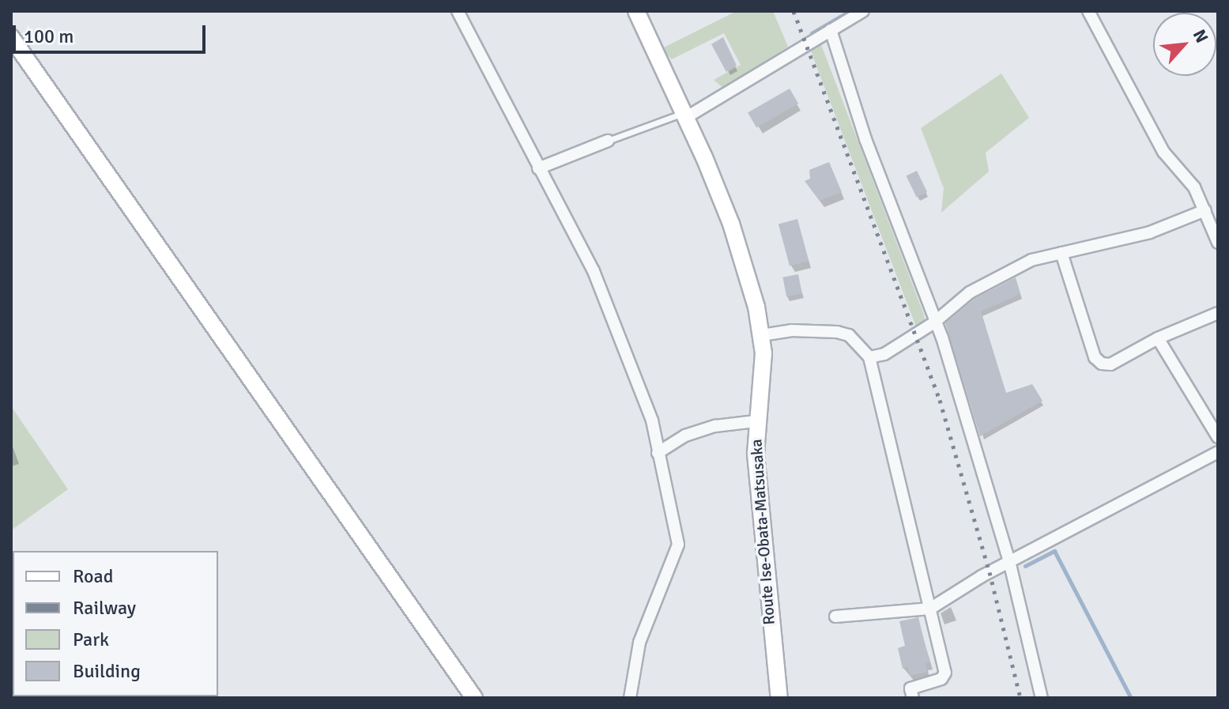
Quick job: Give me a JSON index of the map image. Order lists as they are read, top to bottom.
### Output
{
  "streets": {
    "street": ["Route Ise-Obata-Matsusaka"]
  },
  "legend": [
    "Road",
    "Railway",
    "Park",
    "Building"
  ],
  "scale_bar": "100 m",
  "north": "top right"
}
